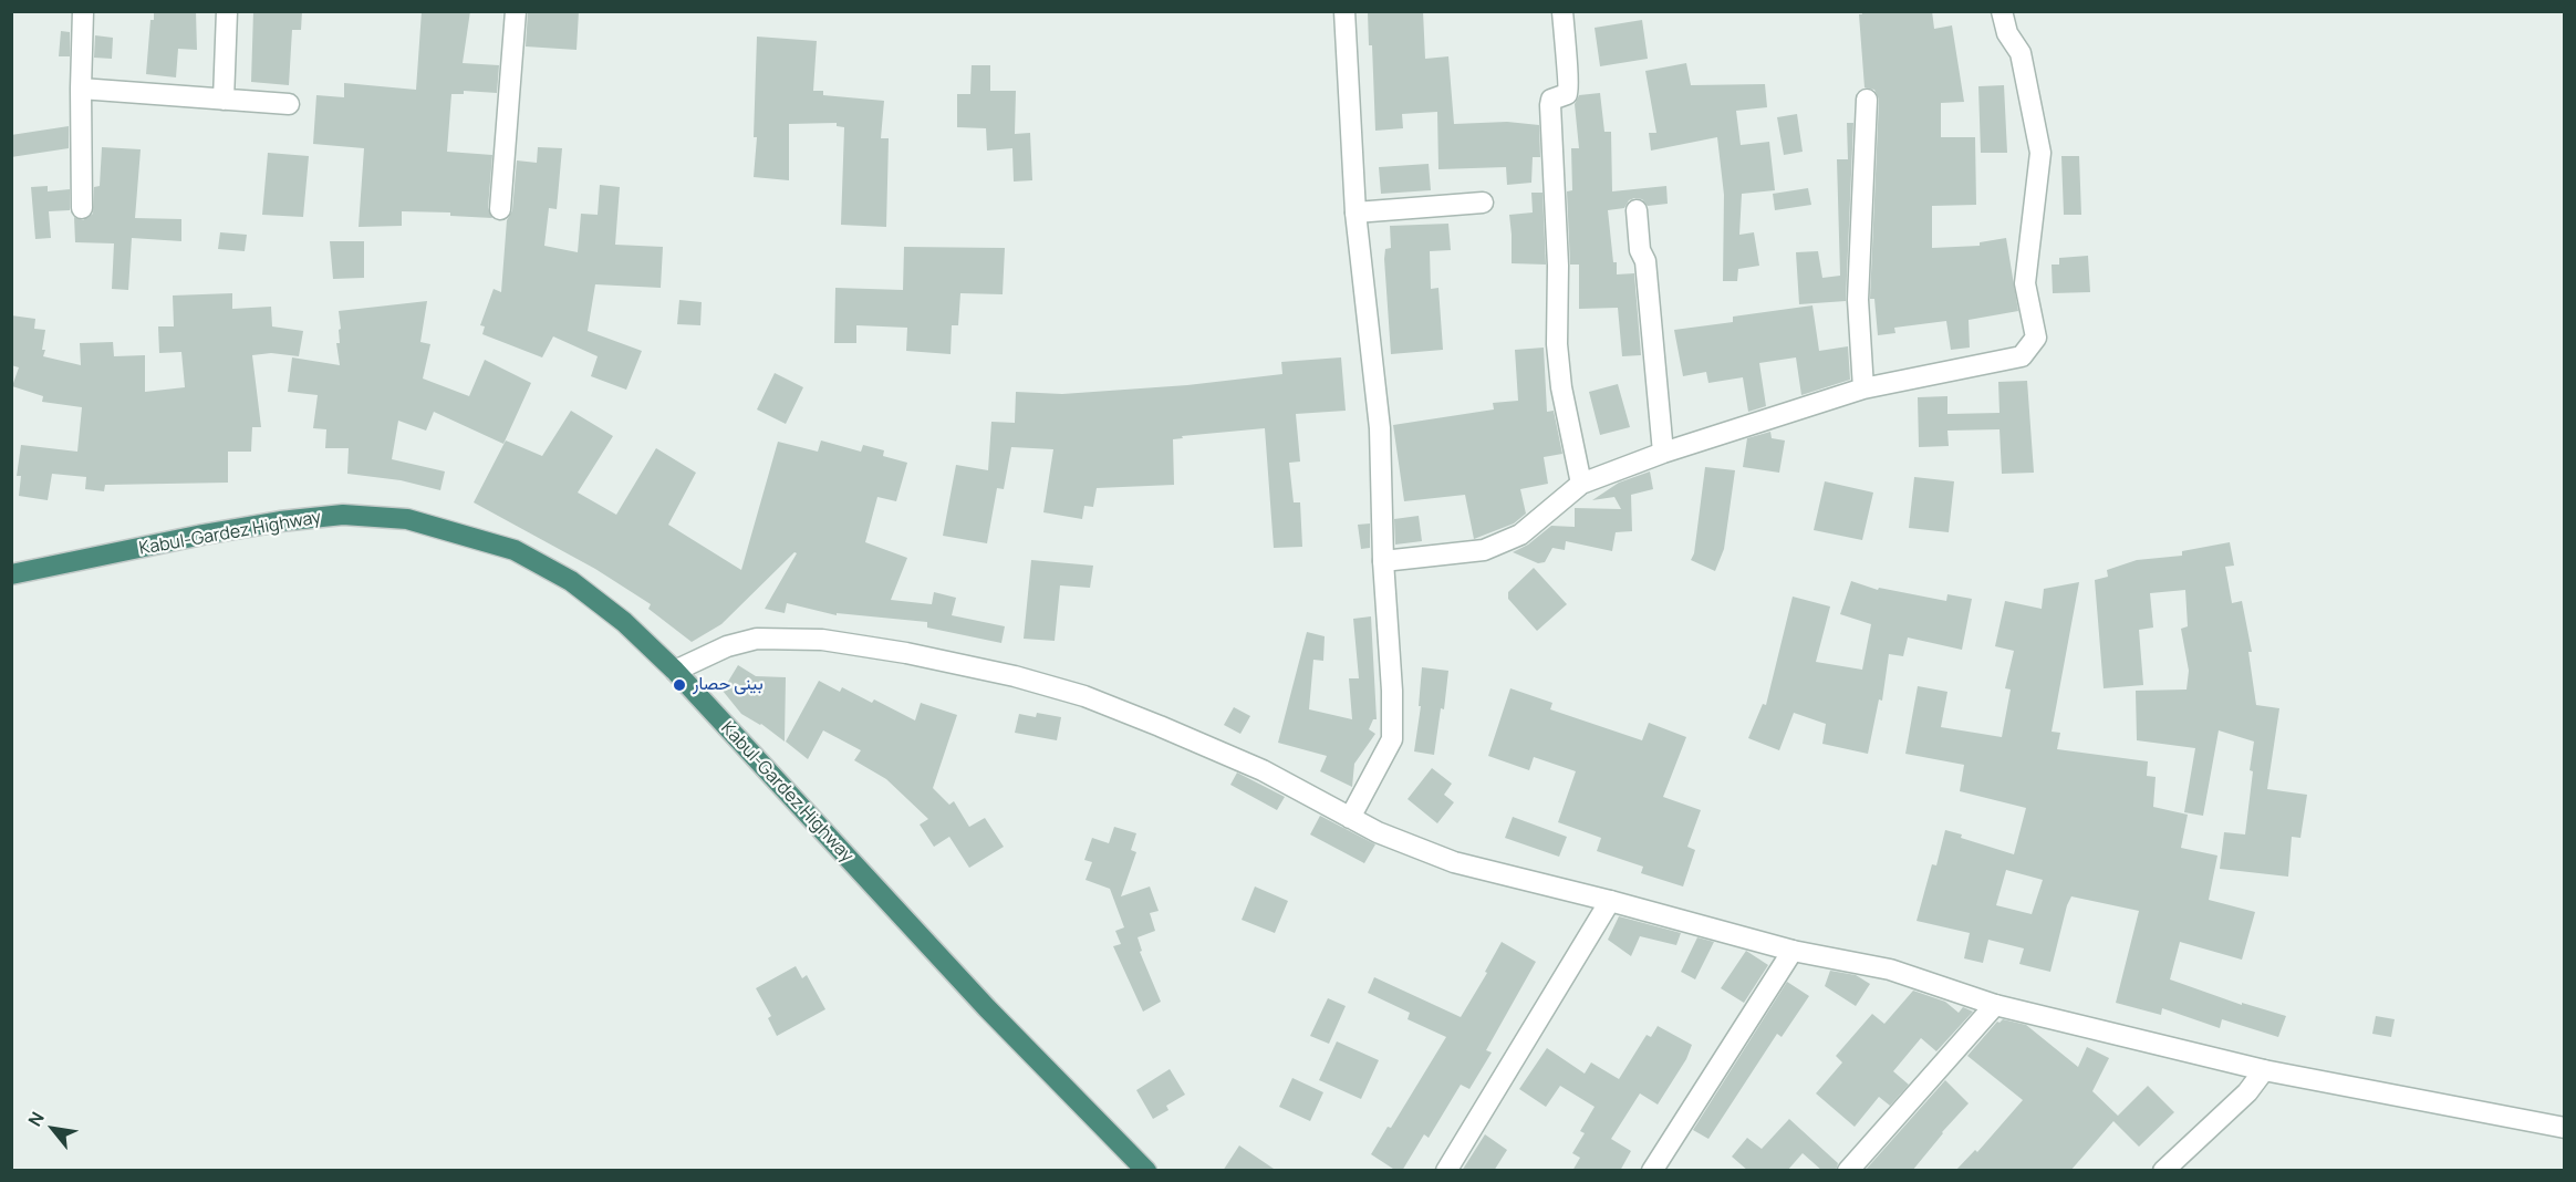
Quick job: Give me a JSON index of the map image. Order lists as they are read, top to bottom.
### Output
{
  "streets": {
    "highway": ["Kabul-Gardez Highway"]
  },
  "places": ["بینی حصار"],
  "north": "top left"
}
